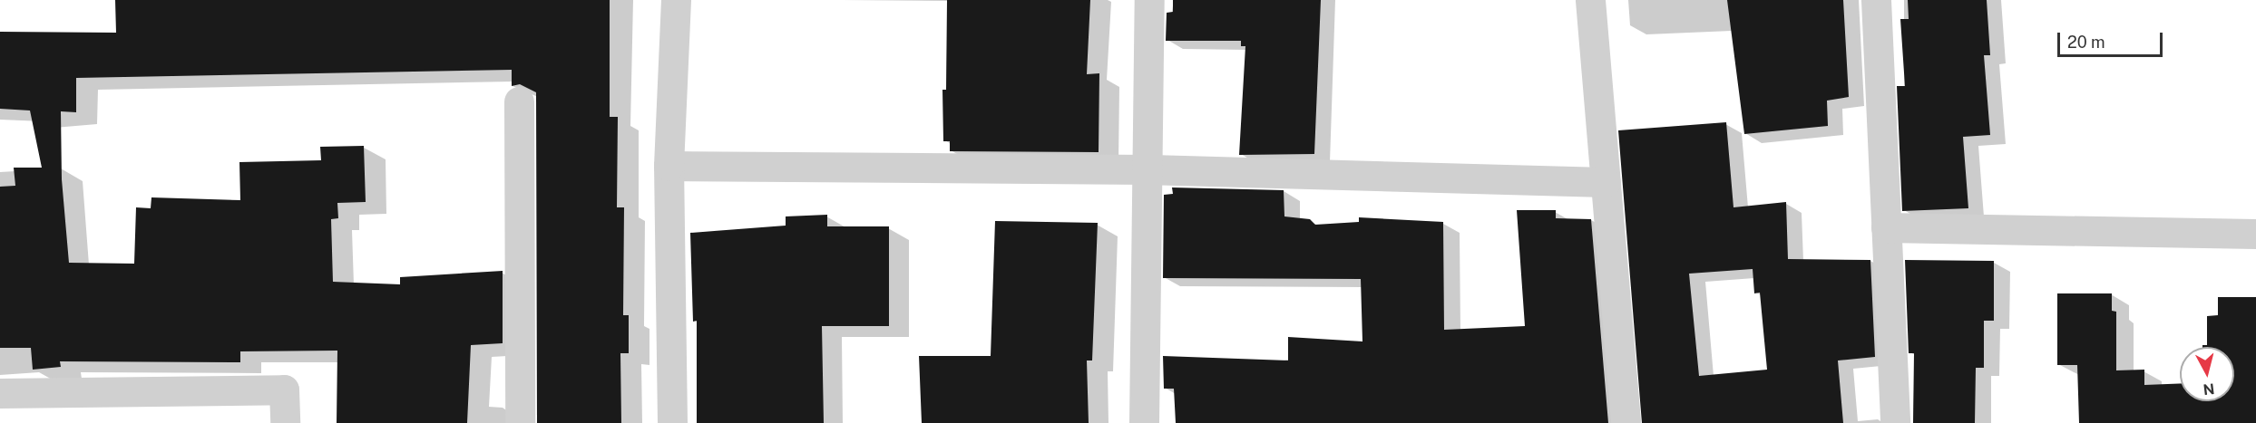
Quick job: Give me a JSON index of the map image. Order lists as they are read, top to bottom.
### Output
{
  "scale_bar": "20 m",
  "north": "bottom"
}
